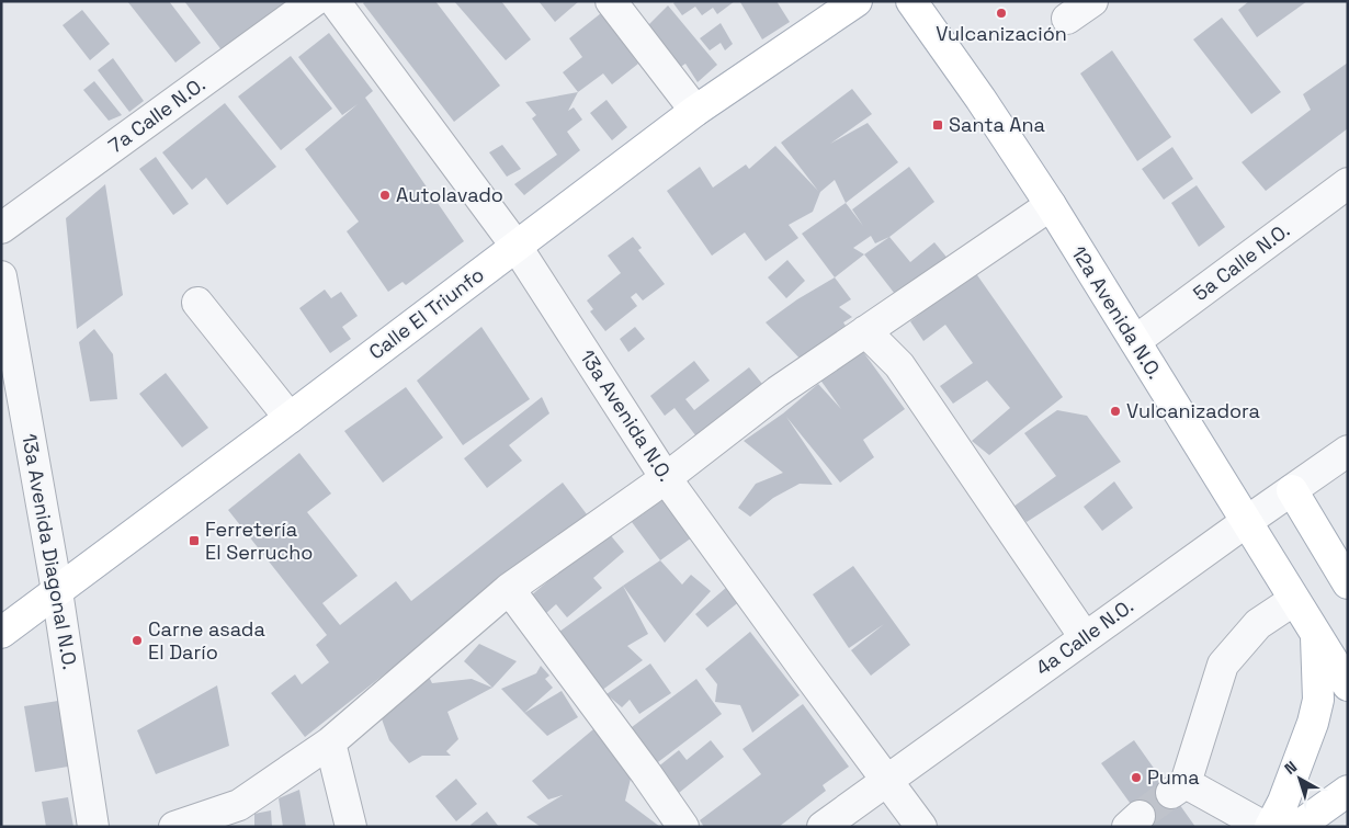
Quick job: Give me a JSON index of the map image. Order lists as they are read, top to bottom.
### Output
{
  "streets": {
    "main road": ["12a Avenida N.O.", "Calle El Triunfo"],
    "street": [
      "7a Calle N.O.",
      "5a Calle N.O.",
      "13a Avenida N.O.",
      "13a Avenida Diagonal N.O.",
      "4a Calle N.O."
    ]
  },
  "crossings": [
    ["5a Calle N.O.", "12a Avenida N.O."],
    ["12a Avenida N.O.", "4a Calle N.O."],
    ["Calle El Triunfo", "13a Avenida N.O."],
    ["Calle El Triunfo", "13a Avenida Diagonal N.O."],
    ["13a Avenida N.O.", "4a Calle N.O."]
  ],
  "places": {
    "other": [
      "Vulcanización",
      "Autolavado",
      "Vulcanizadora",
      "Carne asada El Darío",
      "Puma"
    ],
    "transit": ["Santa Ana", "Ferretería El Serrucho"]
  },
  "north": "top left"
}
